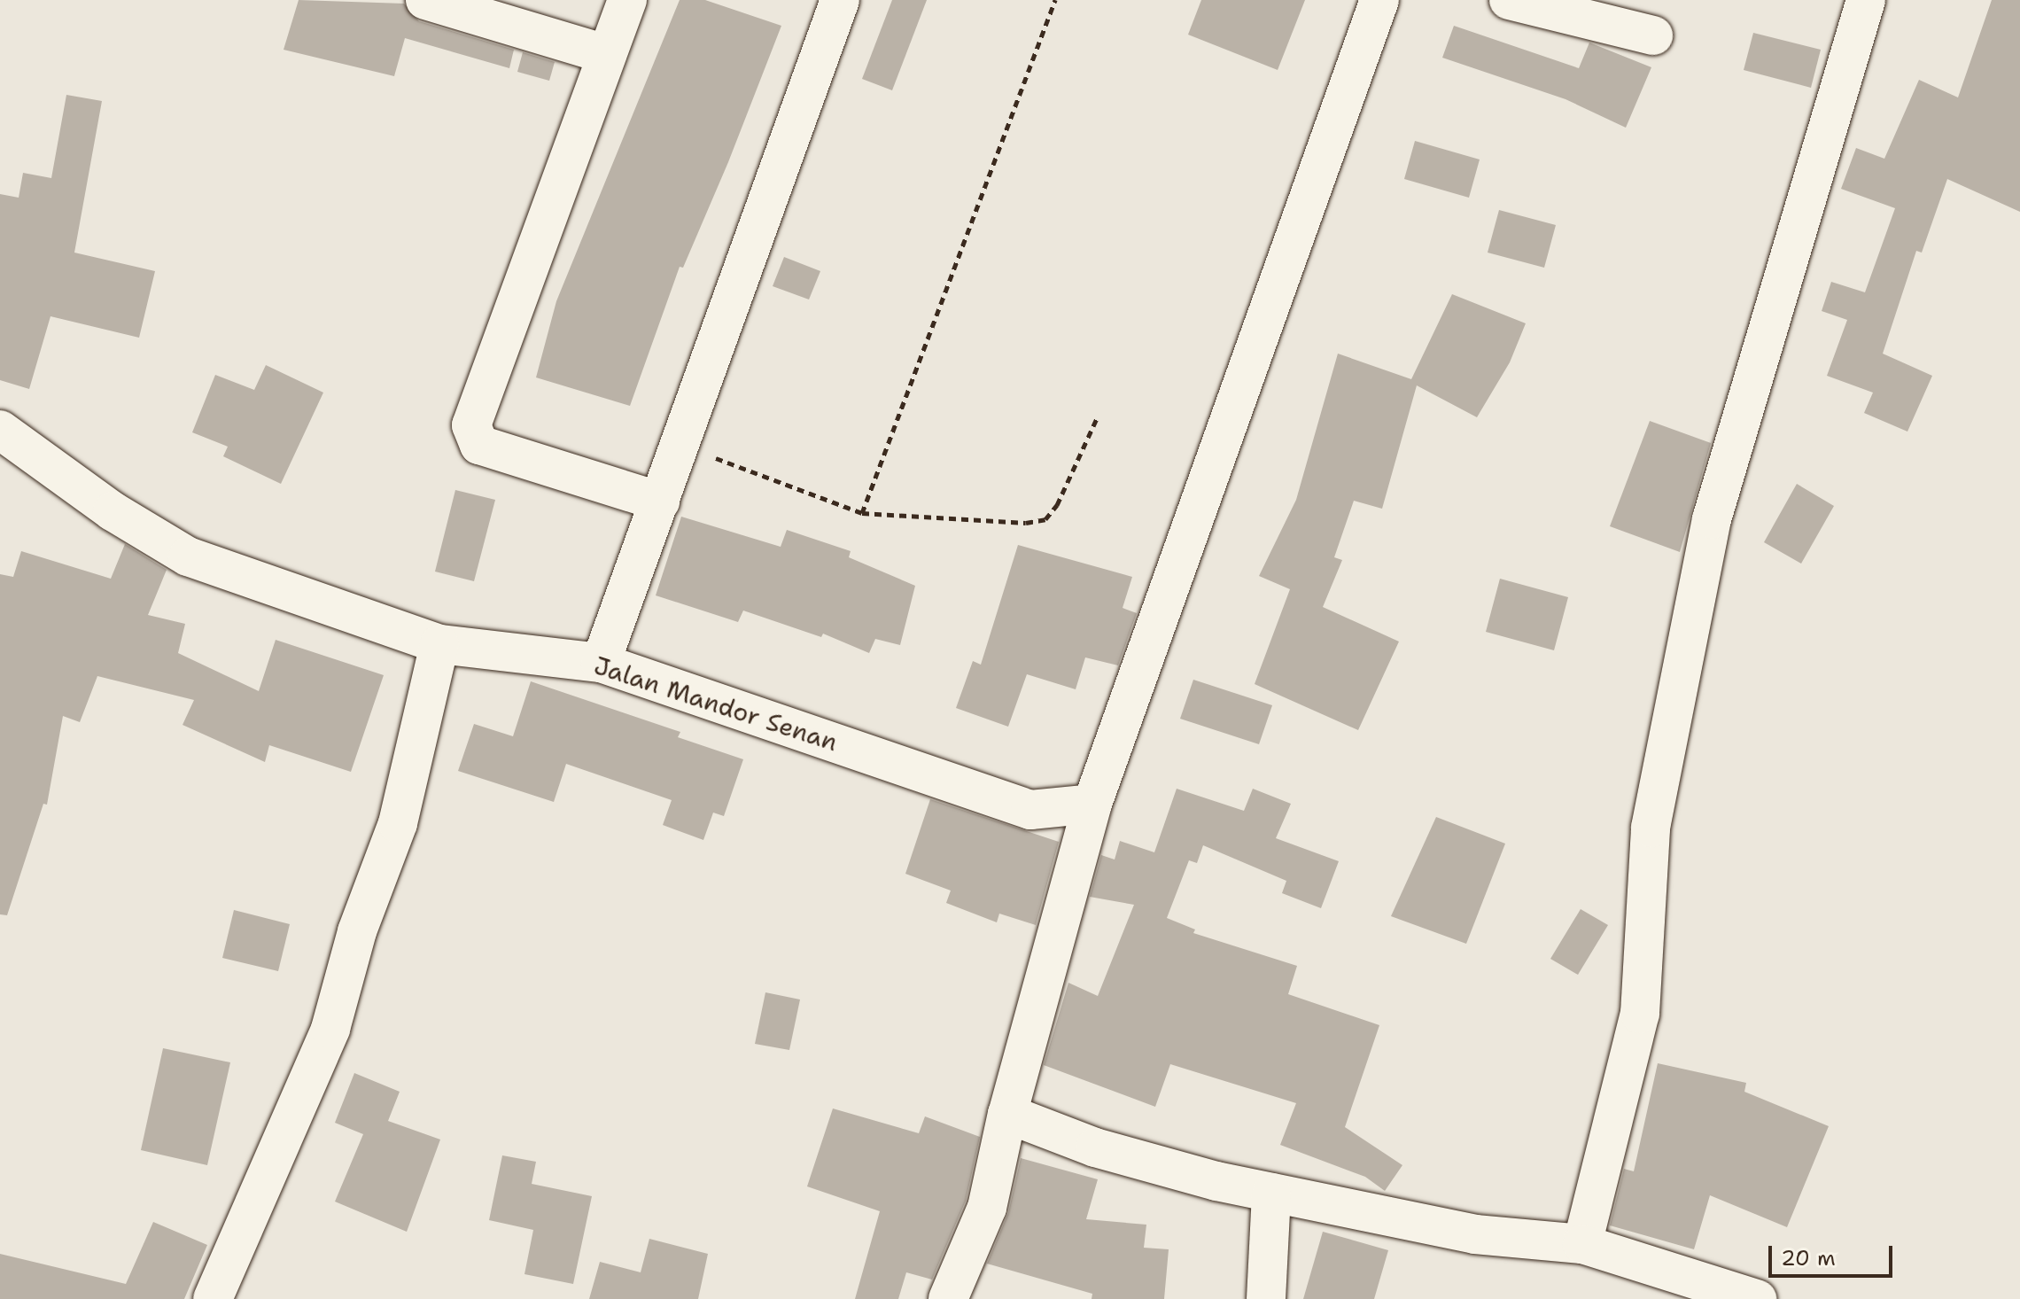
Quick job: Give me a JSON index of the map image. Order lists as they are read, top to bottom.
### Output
{
  "streets": {
    "street": ["Jalan Mandor Senan"]
  },
  "scale_bar": "20 m"
}
